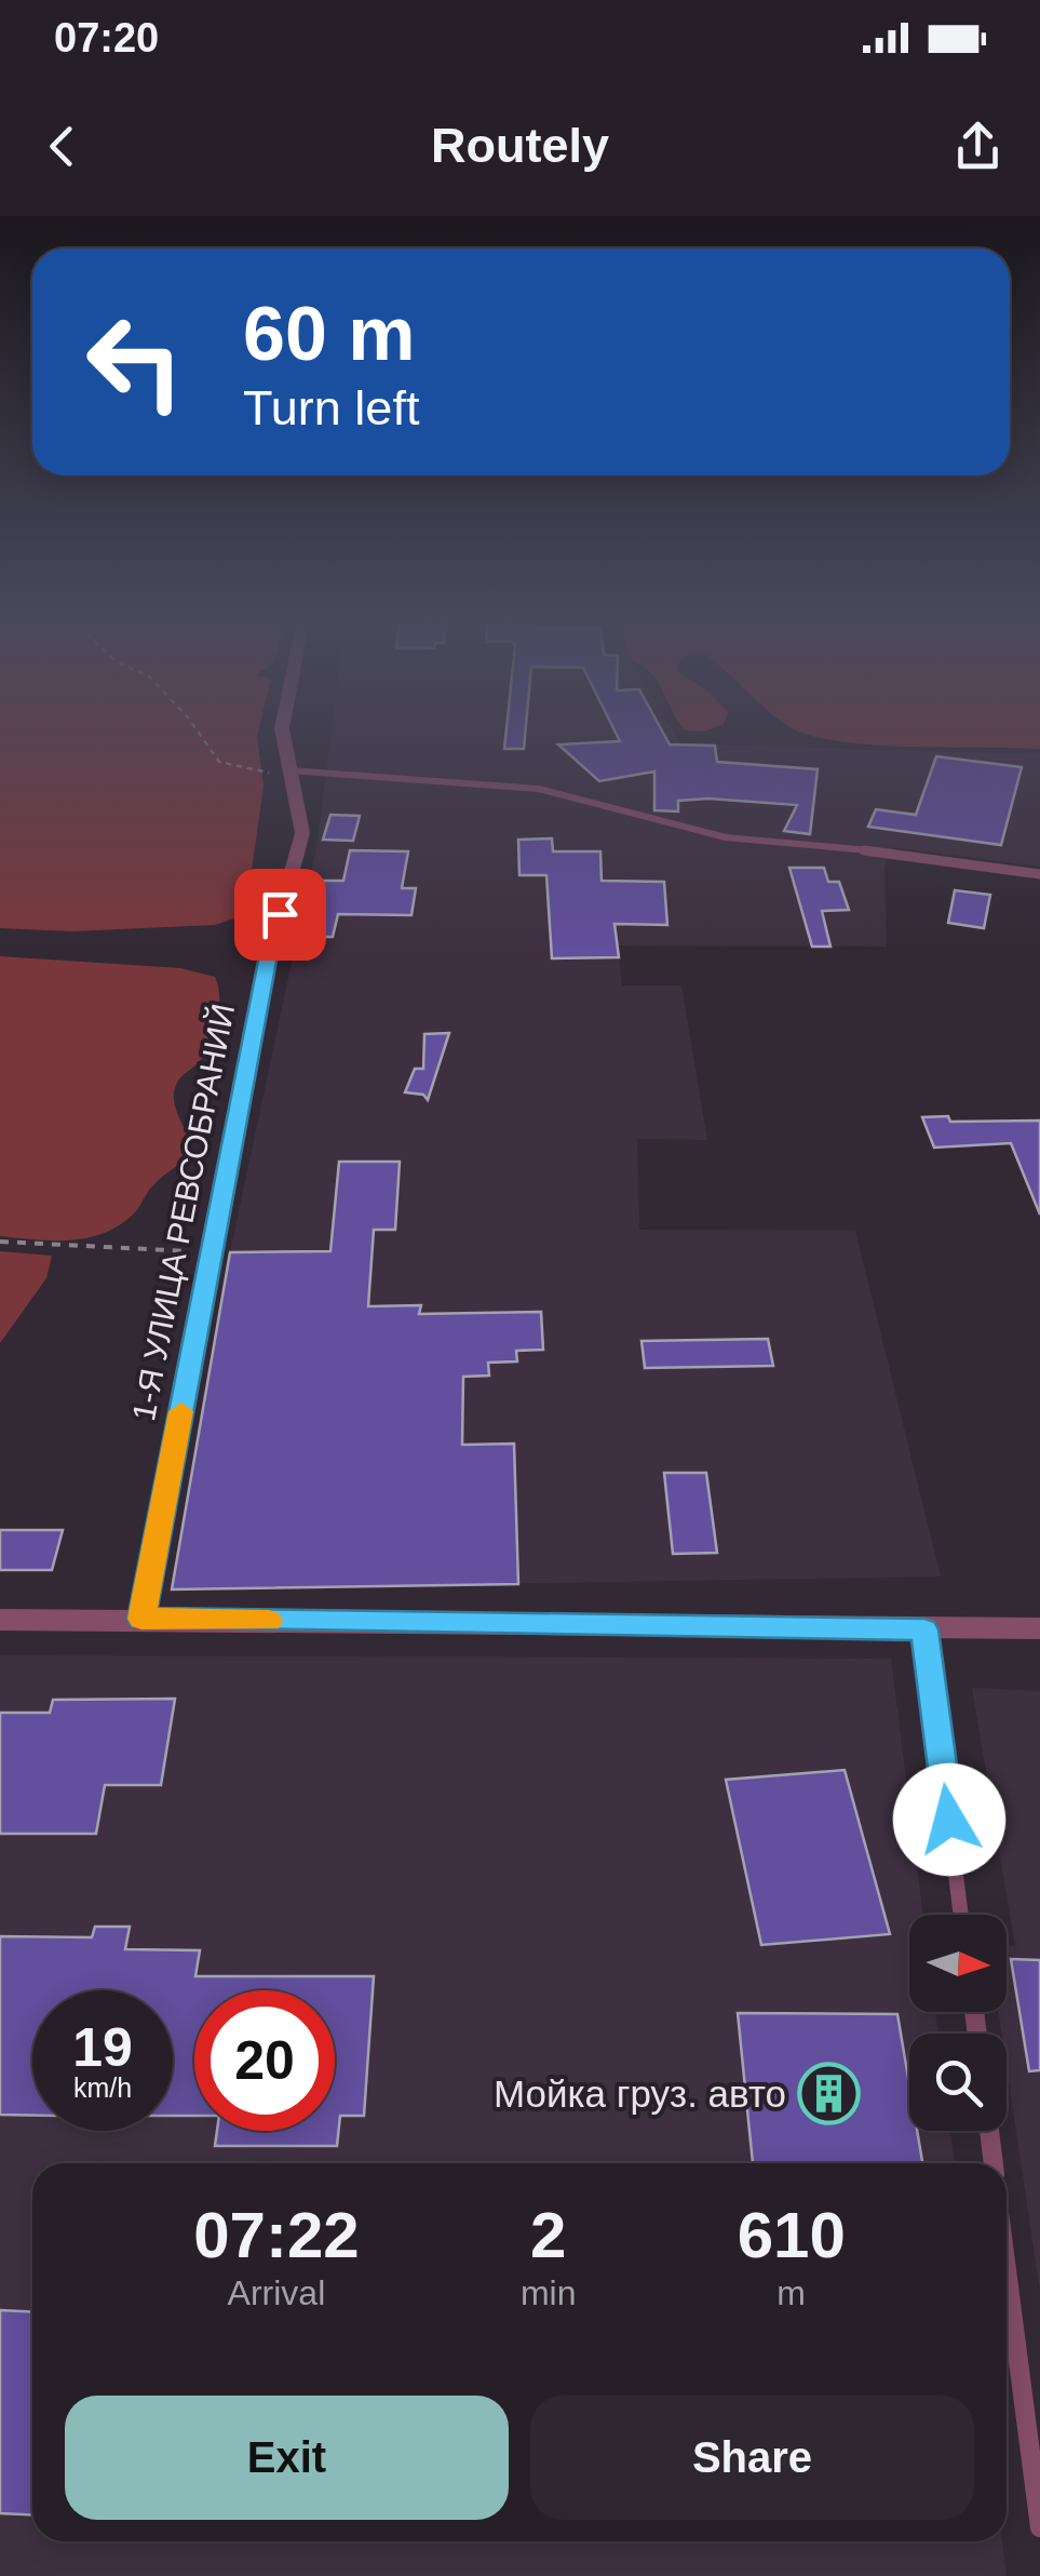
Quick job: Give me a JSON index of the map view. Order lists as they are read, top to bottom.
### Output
{
  "streets": {
    "street": ["1-Я УЛИЦА РЕВСОБРАНИЙ"]
  },
  "places": {
    "building": ["Мойка груз. авто"]
  },
  "north": "right",
  "page": {
    "status": "07:20",
    "header": "Routely",
    "turn": ["60 m", "Turn left"],
    "speed": "19 km/h",
    "limit": "20",
    "eta": [
      "07:22",
      "Arrival",
      "2",
      "min",
      "610",
      "m"
    ],
    "buttons": ["Exit", "Share"]
  }
}
